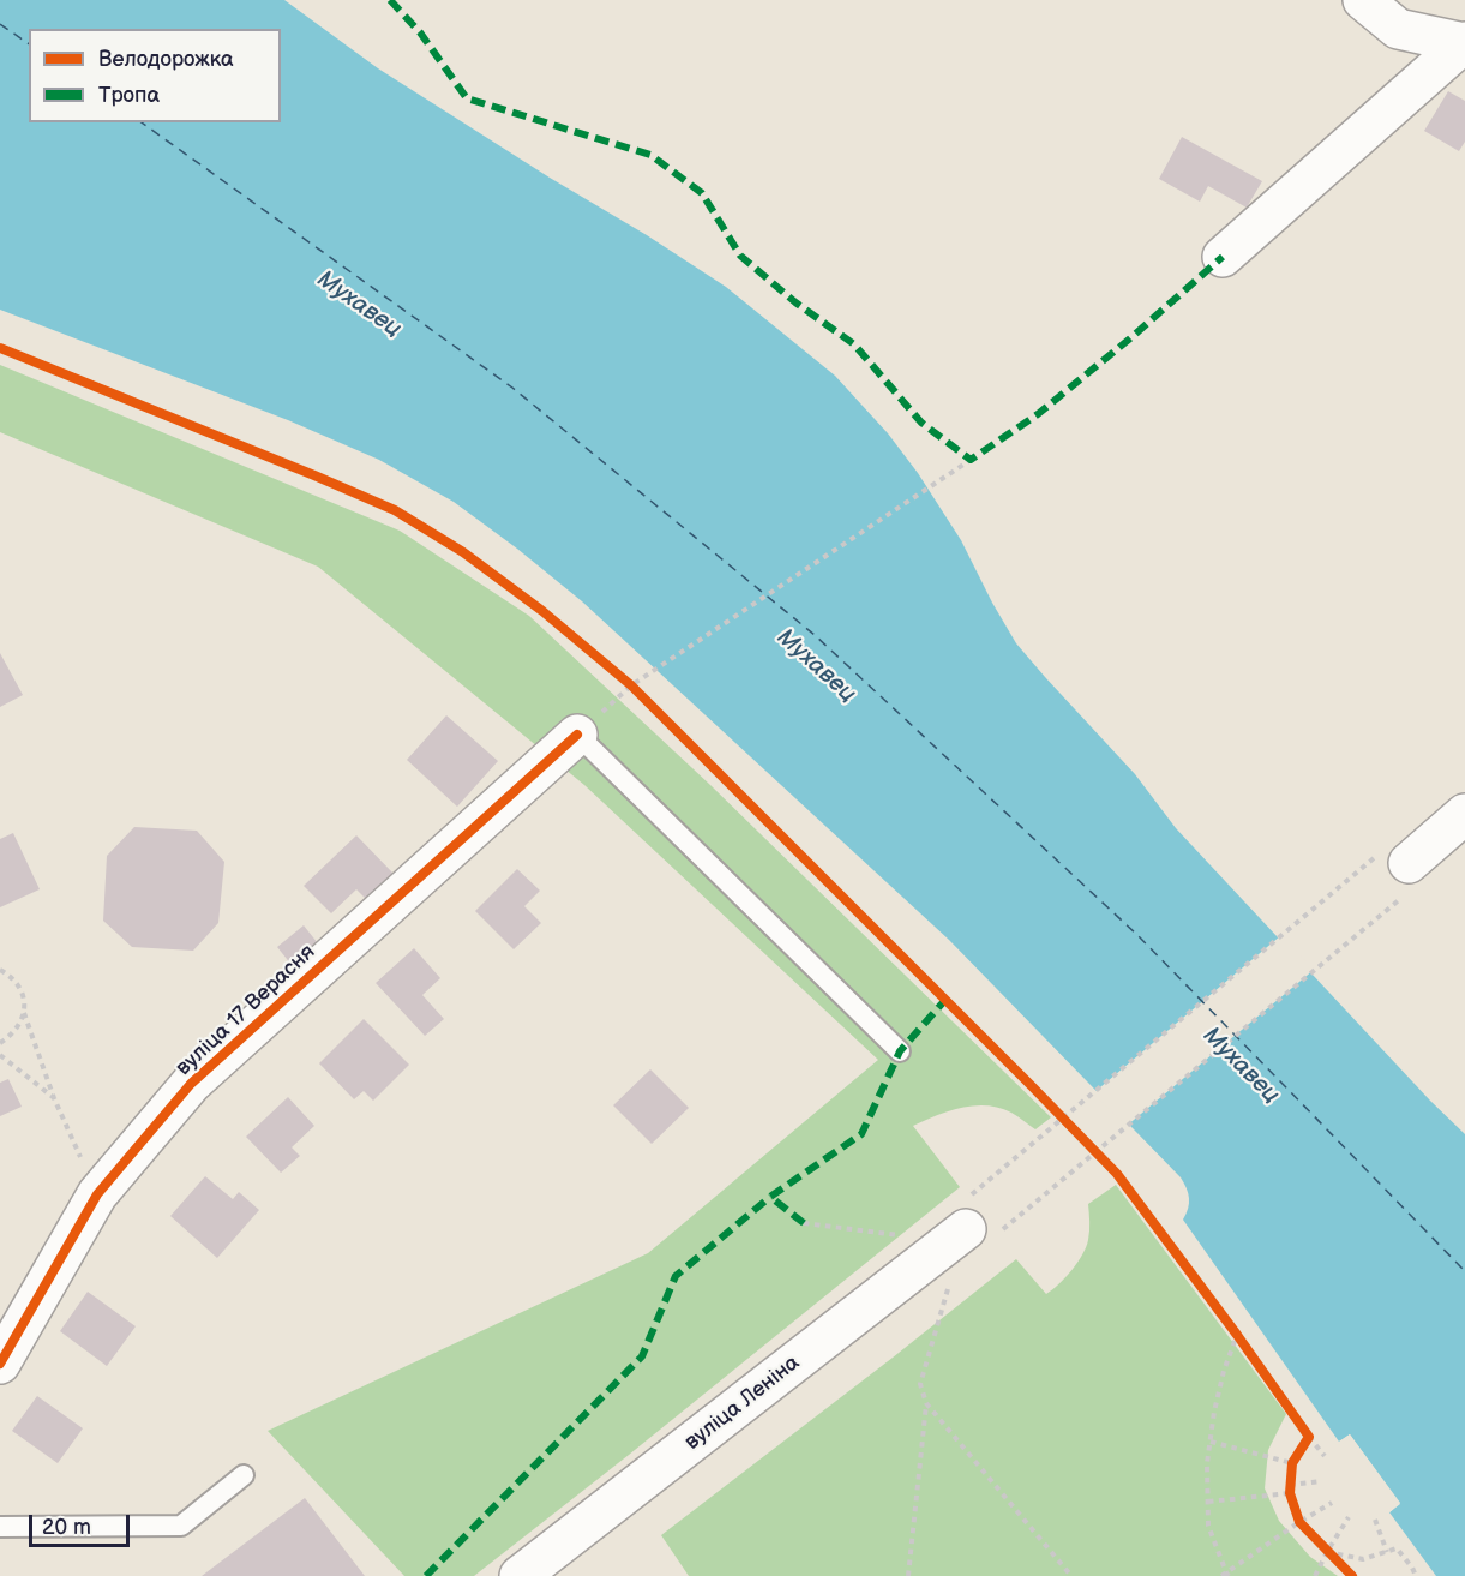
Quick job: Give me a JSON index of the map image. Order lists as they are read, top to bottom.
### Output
{
  "streets": {
    "street": ["вуліца 17 Верасня", "вуліца Леніна"]
  },
  "water": ["Мухавец"],
  "legend": ["Велодорожка", "Тропа"],
  "scale_bar": "20 m"
}
